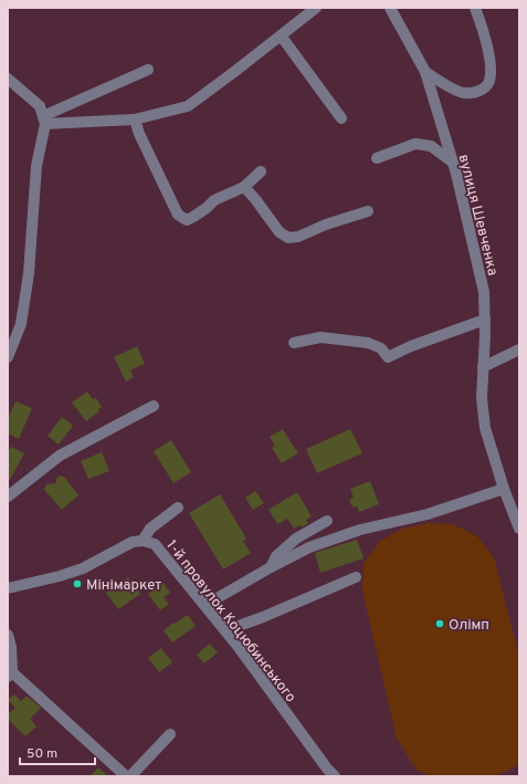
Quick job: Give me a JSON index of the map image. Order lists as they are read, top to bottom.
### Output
{
  "streets": {
    "street": ["вулиця Шевченка", "1-й провулок Коцюбинського"]
  },
  "places": ["Мінімаркет", "Олімп"],
  "scale_bar": "50 m"
}
